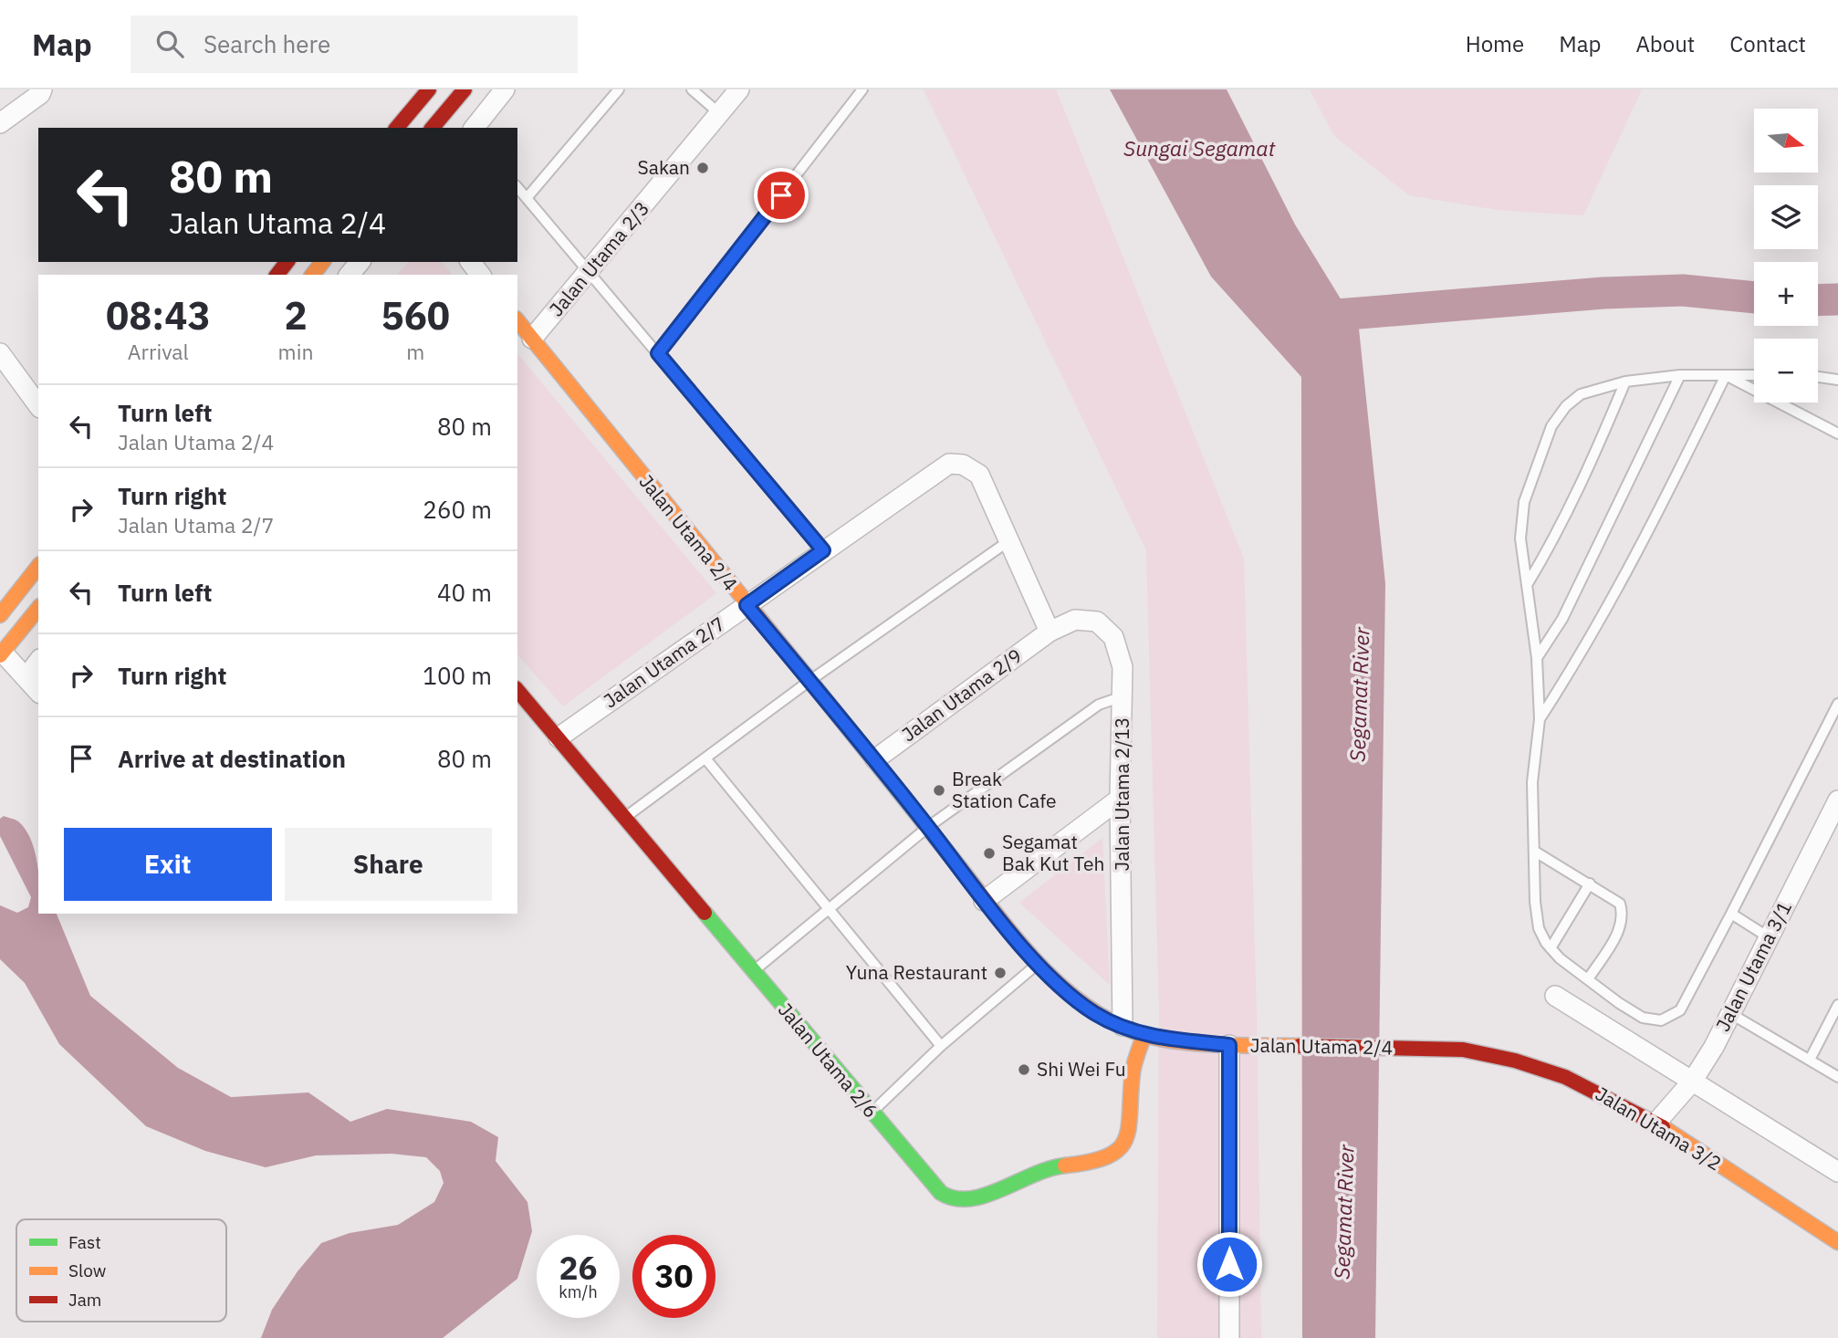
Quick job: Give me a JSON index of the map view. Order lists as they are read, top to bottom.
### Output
{
  "streets": {
    "street": [
      "Jalan Utama 2/3",
      "Jalan Utama 2/4",
      "Jalan Utama 2/7",
      "Jalan Utama 2/9",
      "Jalan Utama 2/13",
      "Jalan Utama 3/1",
      "Jalan Utama 2/6",
      "Jalan Utama 3/2"
    ]
  },
  "crossings": [
    ["Jalan Utama 2/3", "Jalan Utama 2/4"],
    ["Jalan Utama 2/4", "Jalan Utama 2/7"],
    ["Jalan Utama 2/4", "Jalan Utama 2/9"],
    ["Jalan Utama 2/4", "Jalan Utama 2/13"],
    ["Jalan Utama 2/4", "Jalan Utama 2/6"],
    ["Jalan Utama 2/4", "Jalan Utama 3/2"],
    ["Jalan Utama 2/7", "Jalan Utama 2/9"],
    ["Jalan Utama 2/7", "Jalan Utama 2/13"],
    ["Jalan Utama 2/7", "Jalan Utama 2/6"],
    ["Jalan Utama 2/9", "Jalan Utama 2/13"],
    ["Jalan Utama 3/1", "Jalan Utama 3/2"]
  ],
  "water": ["Sungai Segamat", "Segamat River"],
  "places": [
    "Sakan",
    "Break Station Cafe",
    "Segamat Bak Kut Teh",
    "Yuna Restaurant",
    "Shi Wei Fu"
  ],
  "legend": ["Fast", "Slow", "Jam"],
  "north": "right",
  "page": {
    "header": "Map",
    "search": "Search here",
    "nav": [
      "Home",
      "Map",
      "About",
      "Contact"
    ],
    "map_buttons": ["+", "−"],
    "turn": ["80 m", "Jalan Utama 2/4"],
    "eta": [
      "08:43",
      "Arrival",
      "2",
      "min",
      "560",
      "m"
    ],
    "list": [
      {
        "name": "Turn left",
        "note": "Jalan Utama 2/4",
        "value": "80 m"
      },
      {
        "name": "Turn right",
        "note": "Jalan Utama 2/7",
        "value": "260 m"
      },
      {
        "name": "Turn left",
        "value": "40 m"
      },
      {
        "name": "Turn right",
        "value": "100 m"
      },
      {
        "name": "Arrive at destination",
        "value": "80 m"
      }
    ],
    "buttons": ["Exit", "Share"],
    "speed": "26 km/h",
    "limit": "30"
  }
}
